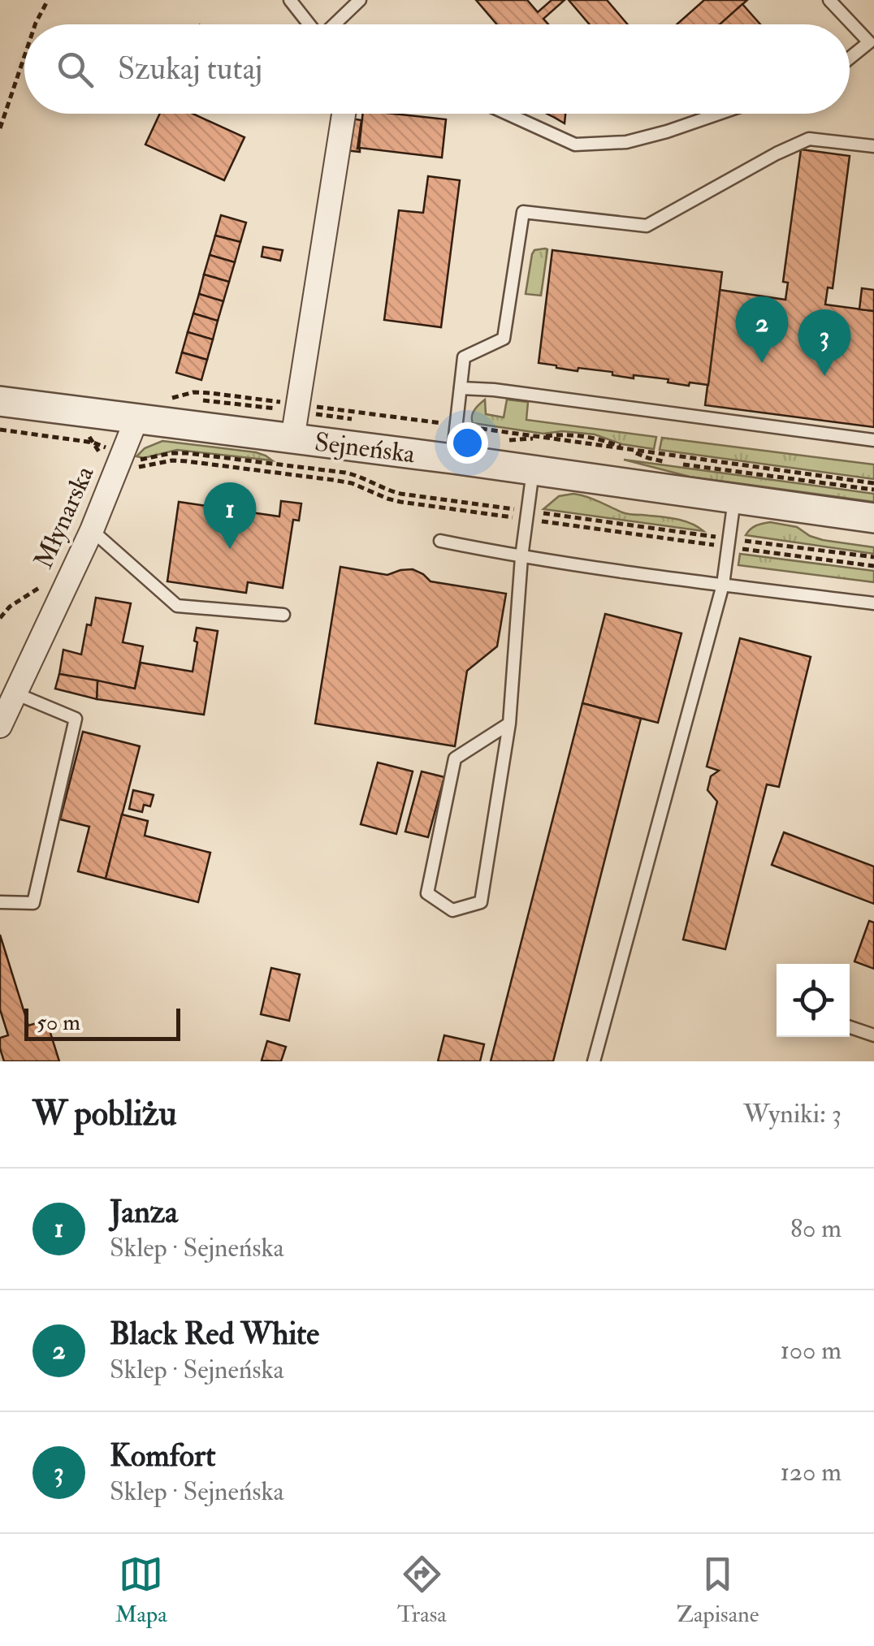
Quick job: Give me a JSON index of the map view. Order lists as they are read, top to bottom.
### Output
{
  "streets": {
    "street": ["Sejneńska", "Młynarska"]
  },
  "crossings": [
    ["Sejneńska", "Młynarska"]
  ],
  "scale_bar": "50 m",
  "page": {
    "search": "Szukaj tutaj",
    "pins": ["2", "3", "1"],
    "scale": "50 m",
    "heading": ["W pobliżu", "Wyniki: 3"],
    "list": [
      {
        "mark": "1",
        "name": "Janza",
        "note": "Sklep · Sejneńska",
        "value": "80 m"
      },
      {
        "mark": "2",
        "name": "Black Red White",
        "note": "Sklep · Sejneńska",
        "value": "100 m"
      },
      {
        "mark": "3",
        "name": "Komfort",
        "note": "Sklep · Sejneńska",
        "value": "120 m"
      }
    ],
    "nav": ["Mapa", "Trasa", "Zapisane"]
  }
}
